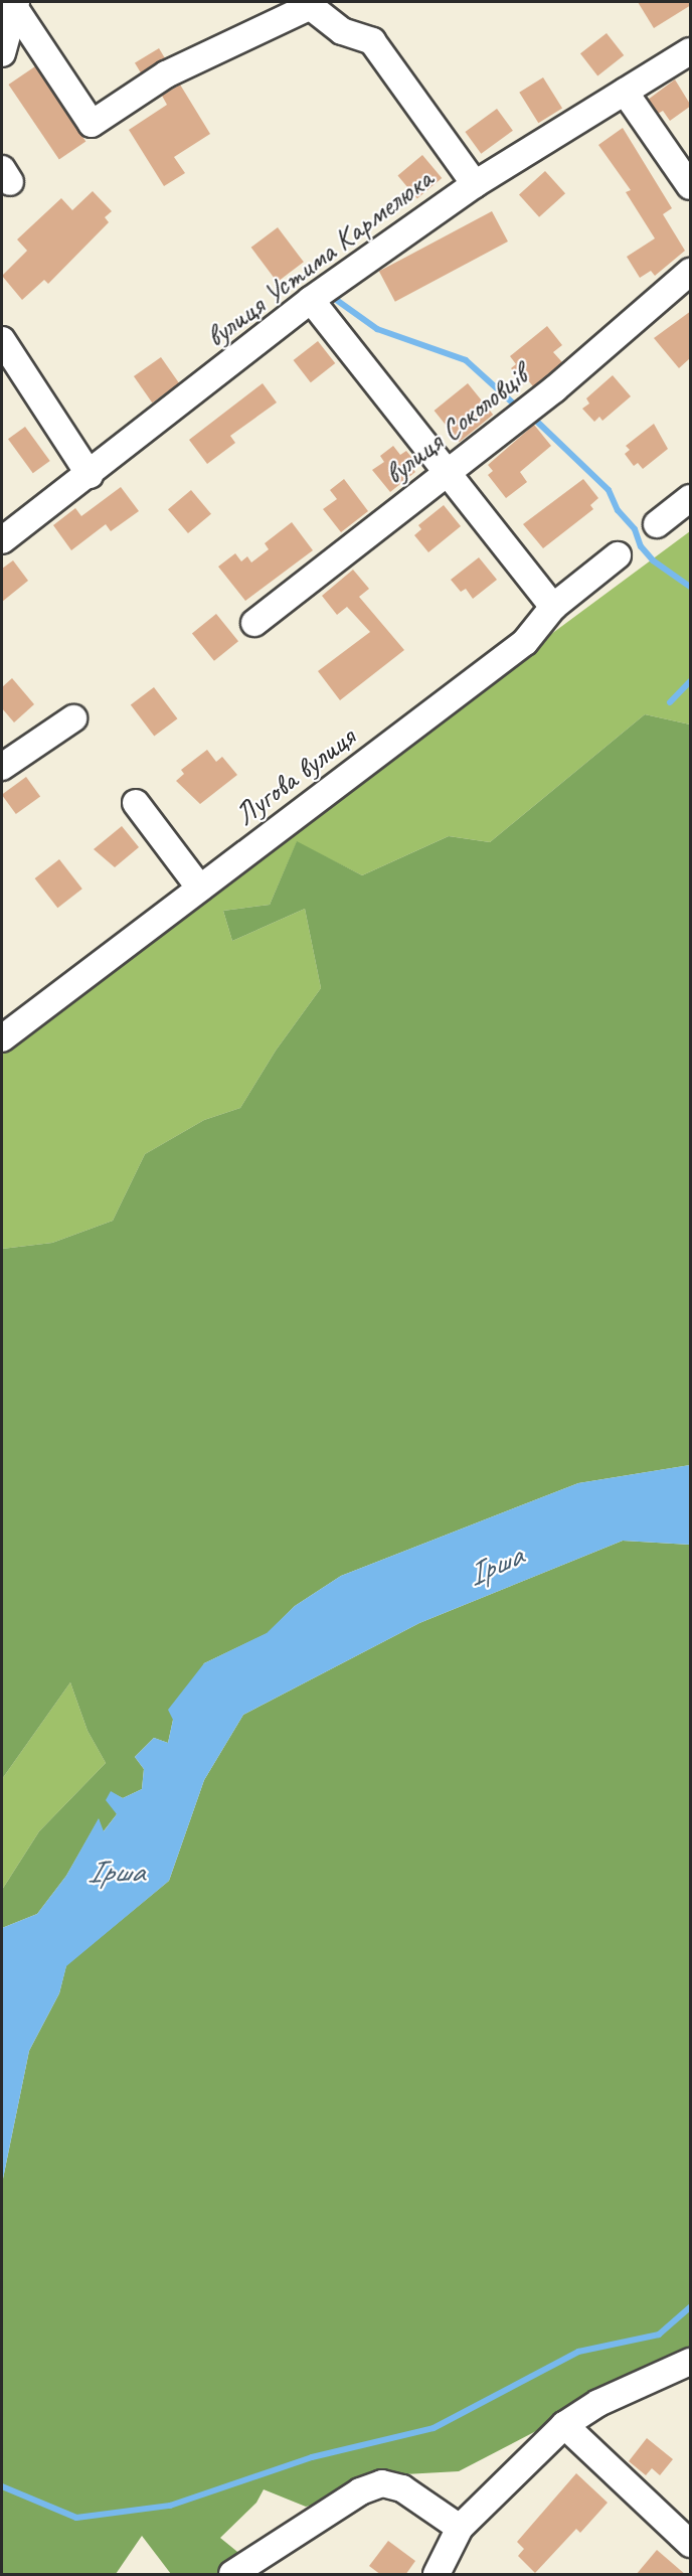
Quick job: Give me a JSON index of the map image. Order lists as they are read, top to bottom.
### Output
{
  "streets": {
    "street": ["вулиця Устима Кармелюка", "вулиця Соколовців", "Лугова вулиця"]
  },
  "water": ["Ірша"]
}
